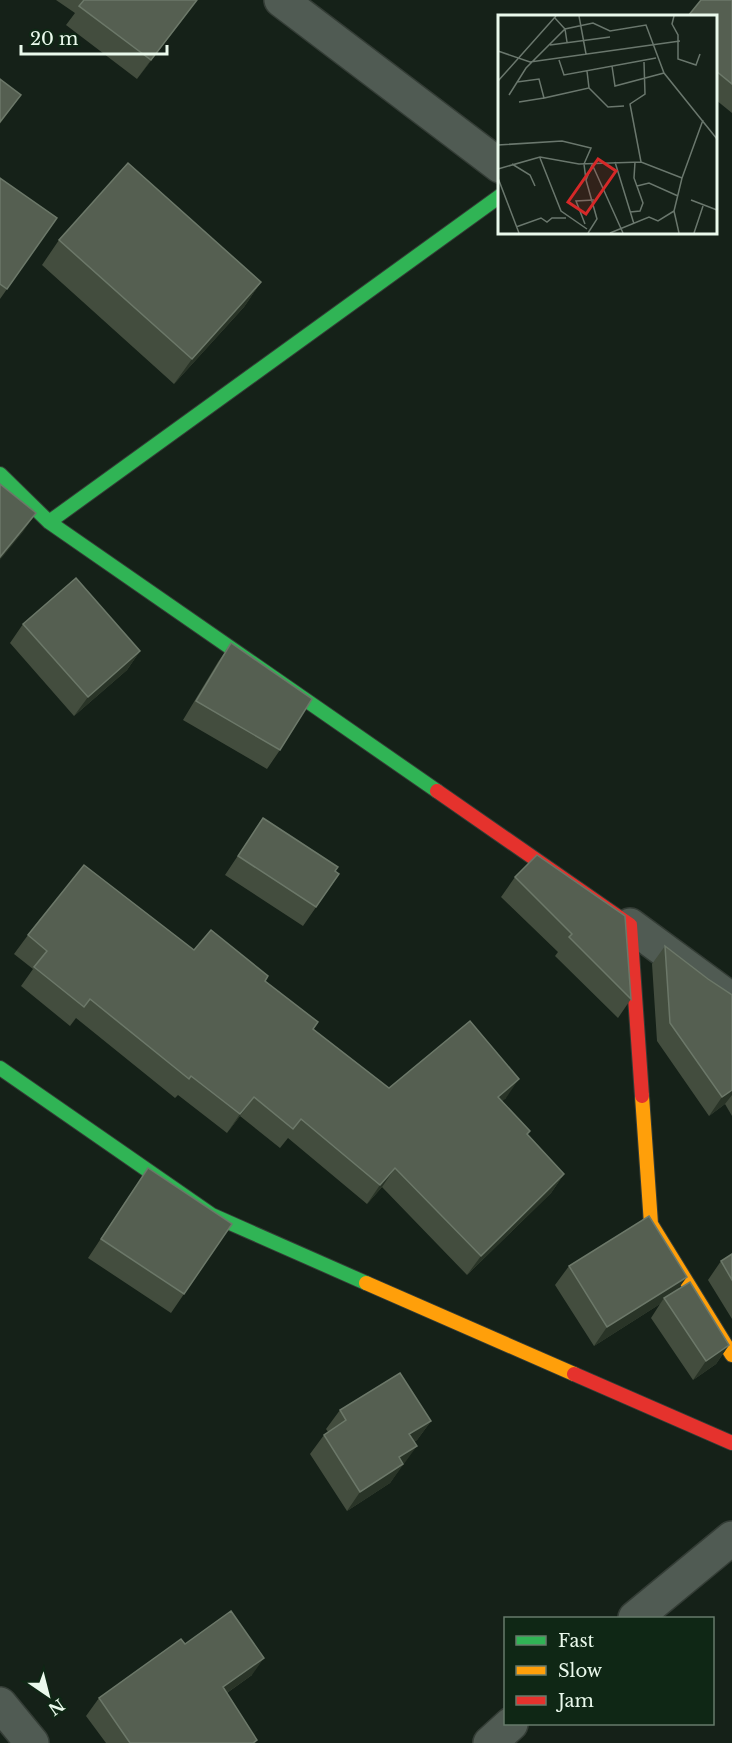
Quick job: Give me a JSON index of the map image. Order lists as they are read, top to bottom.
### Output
{
  "legend": ["Fast", "Slow", "Jam"],
  "scale_bar": "20 m",
  "north": "bottom right"
}
